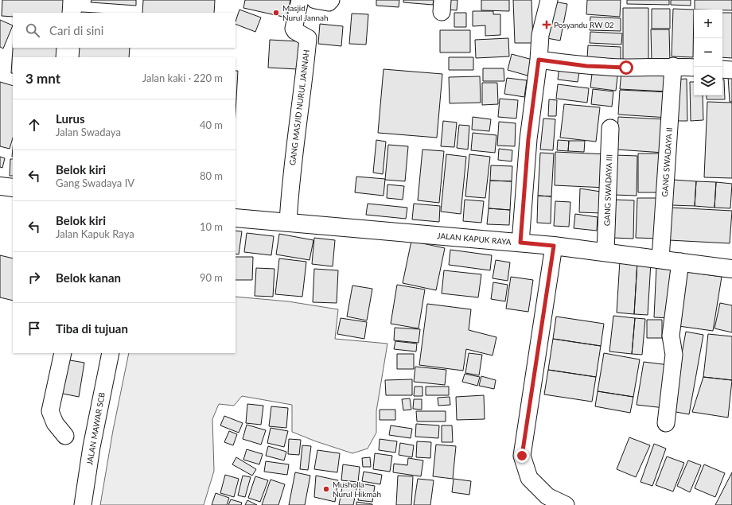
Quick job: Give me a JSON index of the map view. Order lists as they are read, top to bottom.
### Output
{
  "streets": {
    "main road": ["JALAN KAPUK RAYA"],
    "street": [
      "GANG MASJID NURUL JANNAH",
      "GANG SWADAYA II",
      "GANG SWADAYA III",
      "JALAN MAWAR SCB"
    ]
  },
  "crossings": [
    ["GANG MASJID NURUL JANNAH", "JALAN KAPUK RAYA"],
    ["GANG SWADAYA II", "JALAN KAPUK RAYA"],
    ["GANG SWADAYA III", "JALAN KAPUK RAYA"]
  ],
  "places": {
    "other": ["Masjid Nurul Jannah", "Musholla Nurul Hikmah"],
    "health": ["Posyandu RW 02"]
  },
  "page": {
    "map_buttons": ["+", "−"],
    "search": "Cari di sini",
    "heading": ["3 mnt", "Jalan kaki · 220 m"],
    "list": [
      ["Lurus", "Jalan Swadaya", "40 m"],
      ["Belok kiri", "Gang Swadaya IV", "80 m"],
      ["Belok kiri", "Jalan Kapuk Raya", "10 m"],
      ["Belok kanan", "90 m"],
      "Tiba di tujuan"
    ]
  }
}
